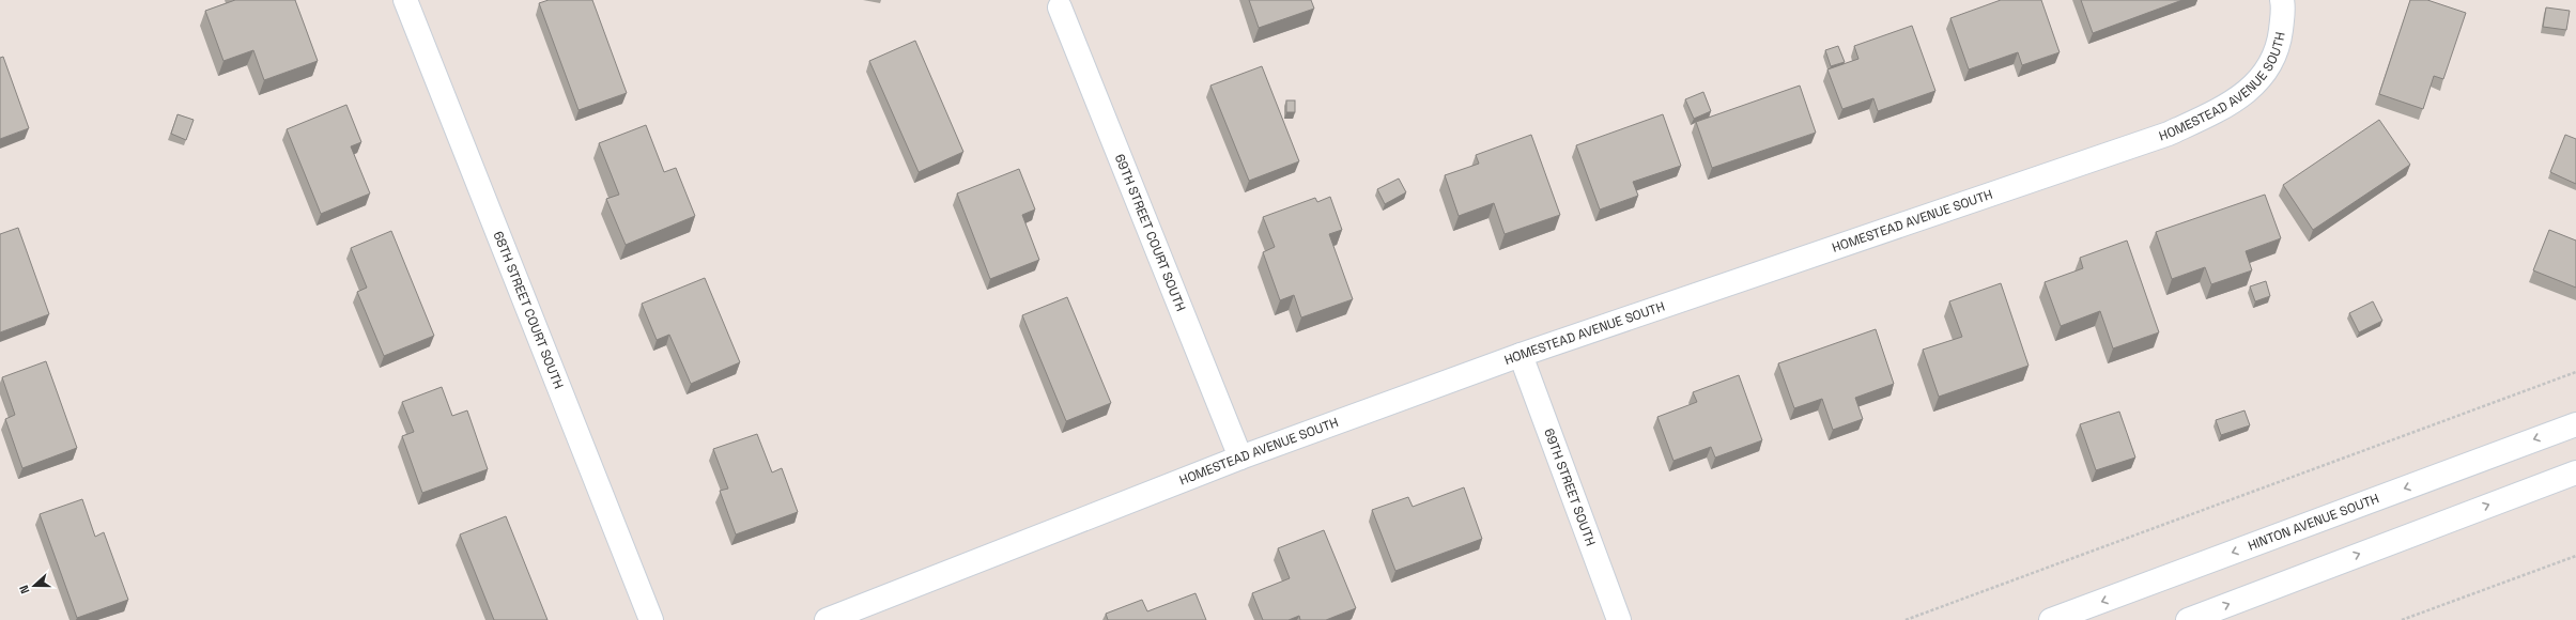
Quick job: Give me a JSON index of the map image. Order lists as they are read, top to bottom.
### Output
{
  "streets": {
    "street": [
      "HOMESTEAD AVENUE SOUTH",
      "69TH STREET COURT SOUTH",
      "68TH STREET COURT SOUTH",
      "69TH STREET SOUTH",
      "HINTON AVENUE SOUTH"
    ]
  },
  "crossings": [
    ["HOMESTEAD AVENUE SOUTH", "69TH STREET COURT SOUTH"],
    ["HOMESTEAD AVENUE SOUTH", "69TH STREET SOUTH"]
  ],
  "north": "left"
}
